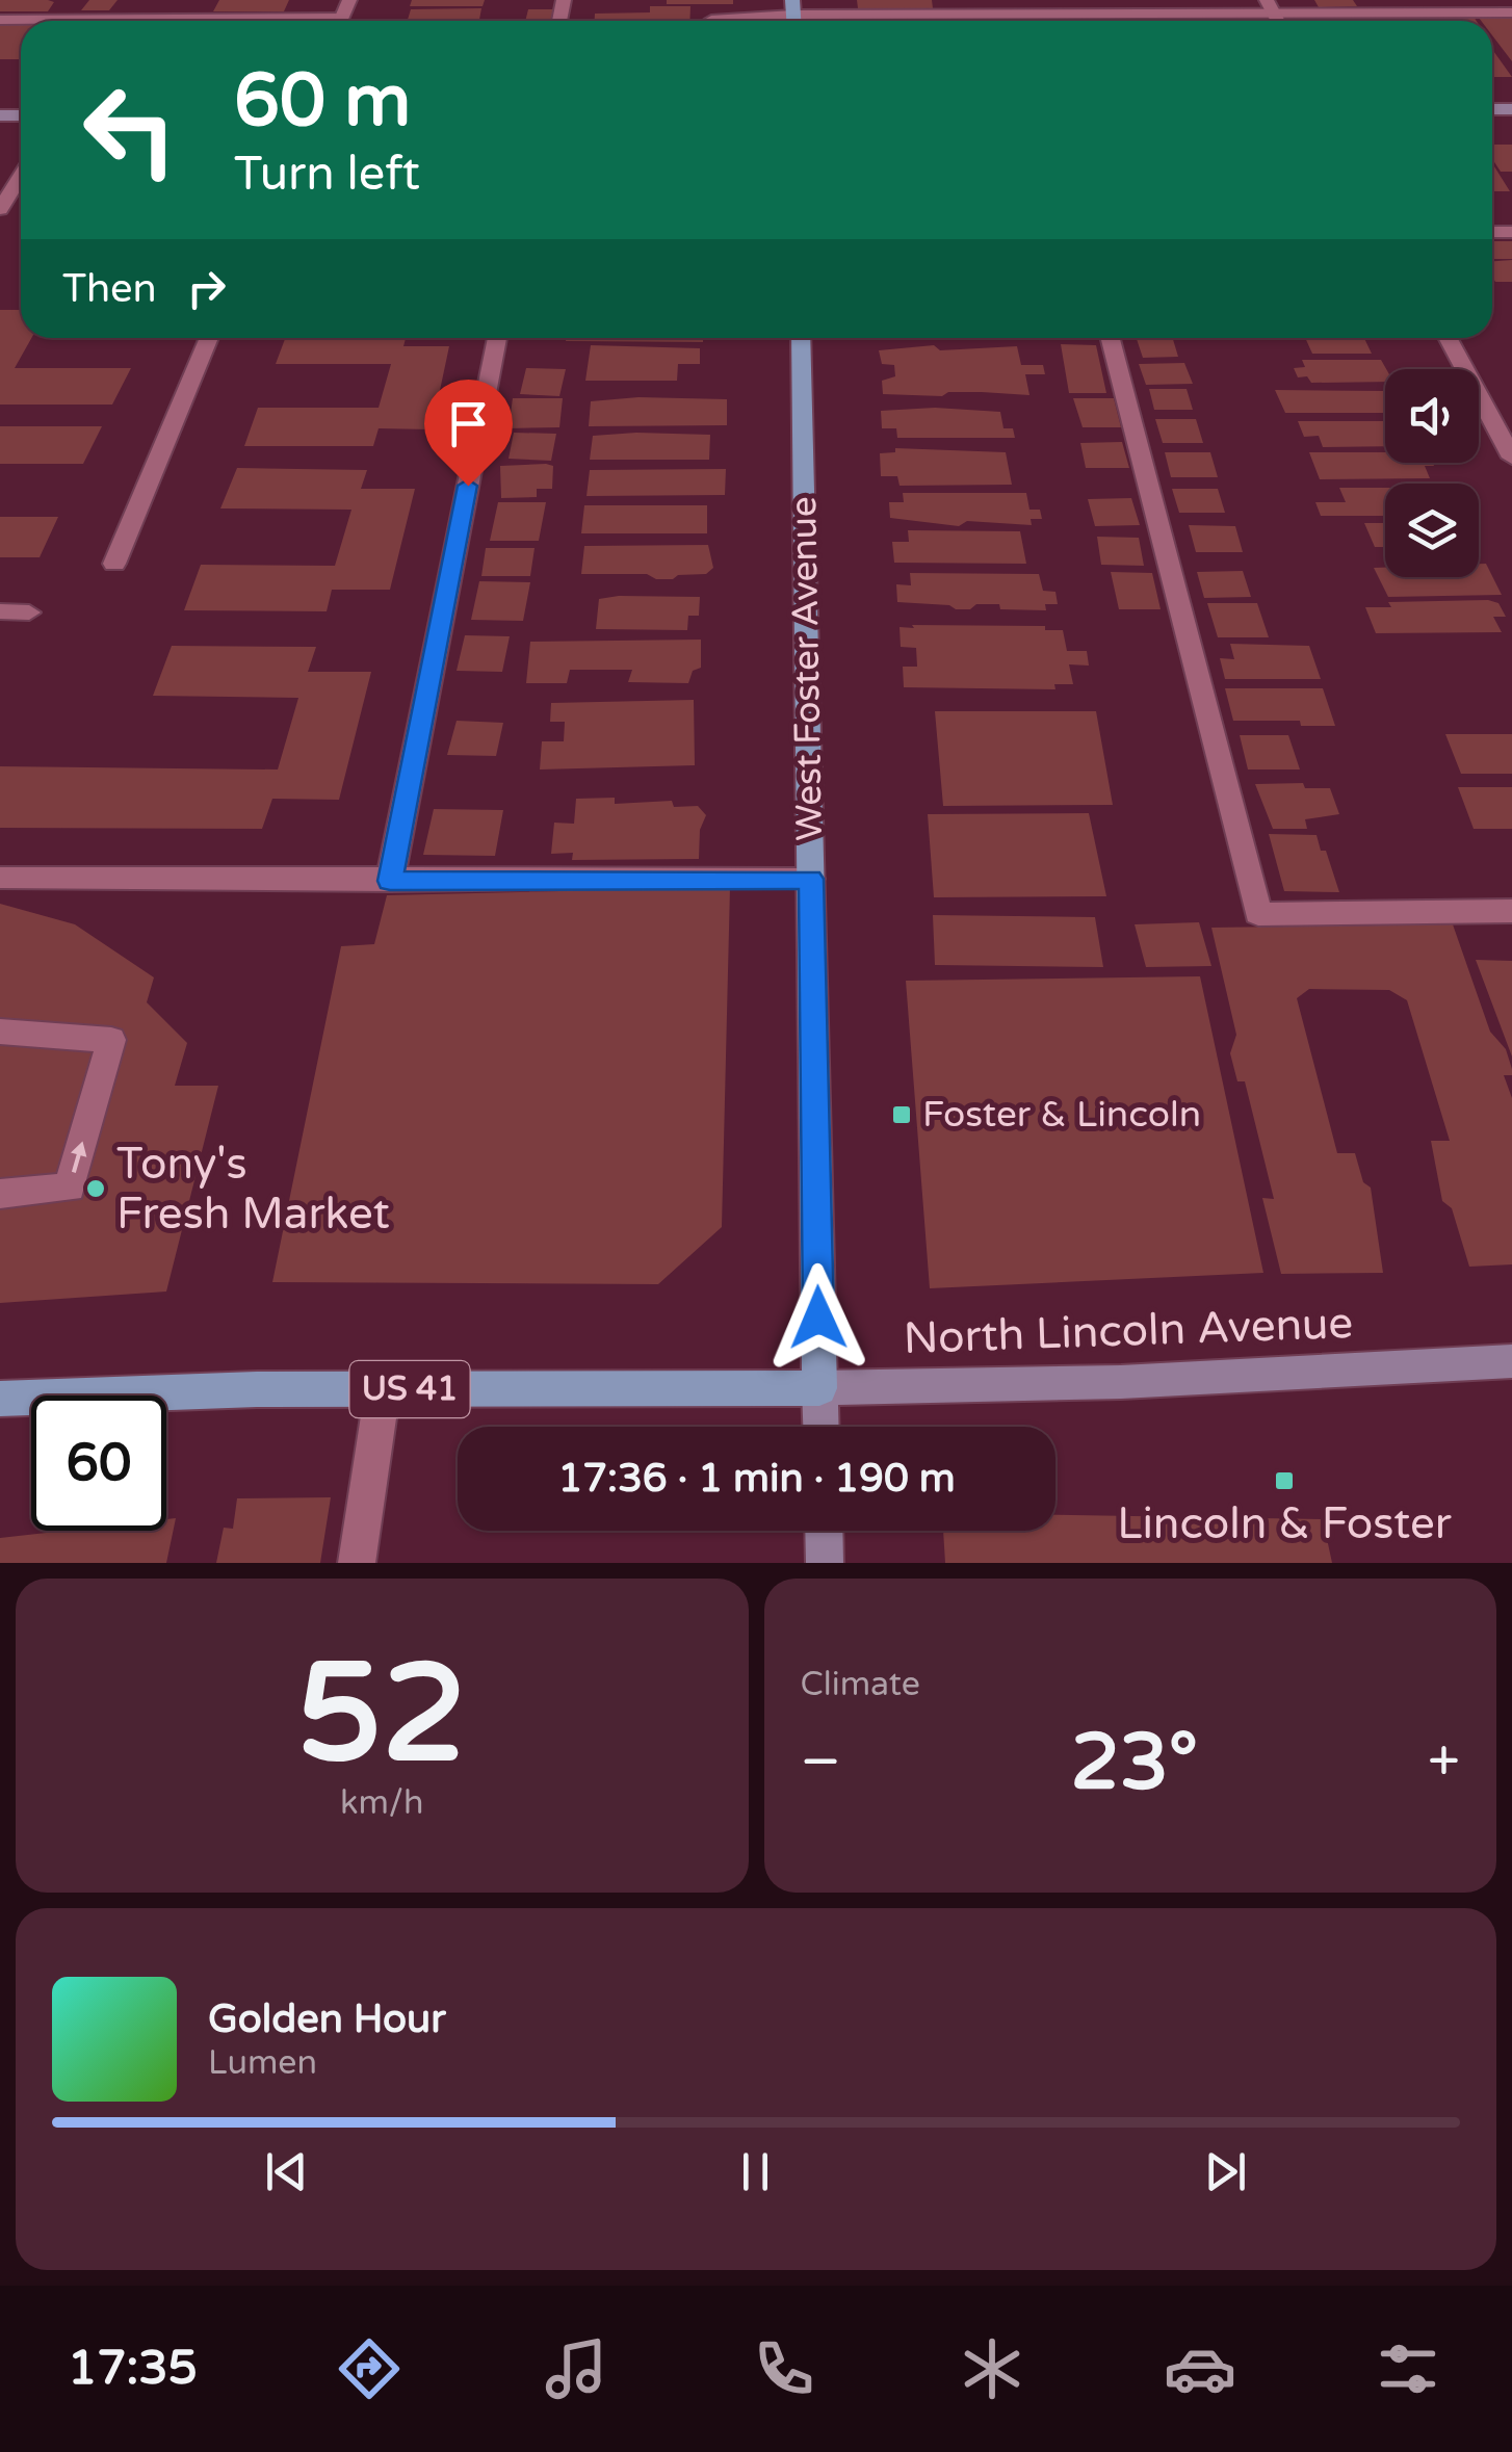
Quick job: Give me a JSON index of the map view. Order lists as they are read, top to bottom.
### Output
{
  "streets": {
    "main road": ["West Foster Avenue", "North Lincoln Avenue", "US 41"]
  },
  "crossings": [
    ["West Foster Avenue", "North Lincoln Avenue"]
  ],
  "places": {
    "transit": ["Foster & Lincoln", "Lincoln & Foster"],
    "other": ["Tony's Fresh Market"]
  },
  "page": {
    "turn": ["60 m", "Turn left"],
    "then": "Then",
    "limit": "60",
    "trip": "17:36 · 1 min · 190 m",
    "tile": [
      ["52", "km/h"],
      "Climate"
    ],
    "heat": ["−", "23°", "+"],
    "song": ["Golden Hour", "Lumen"],
    "tabs": "17:35"
  }
}
